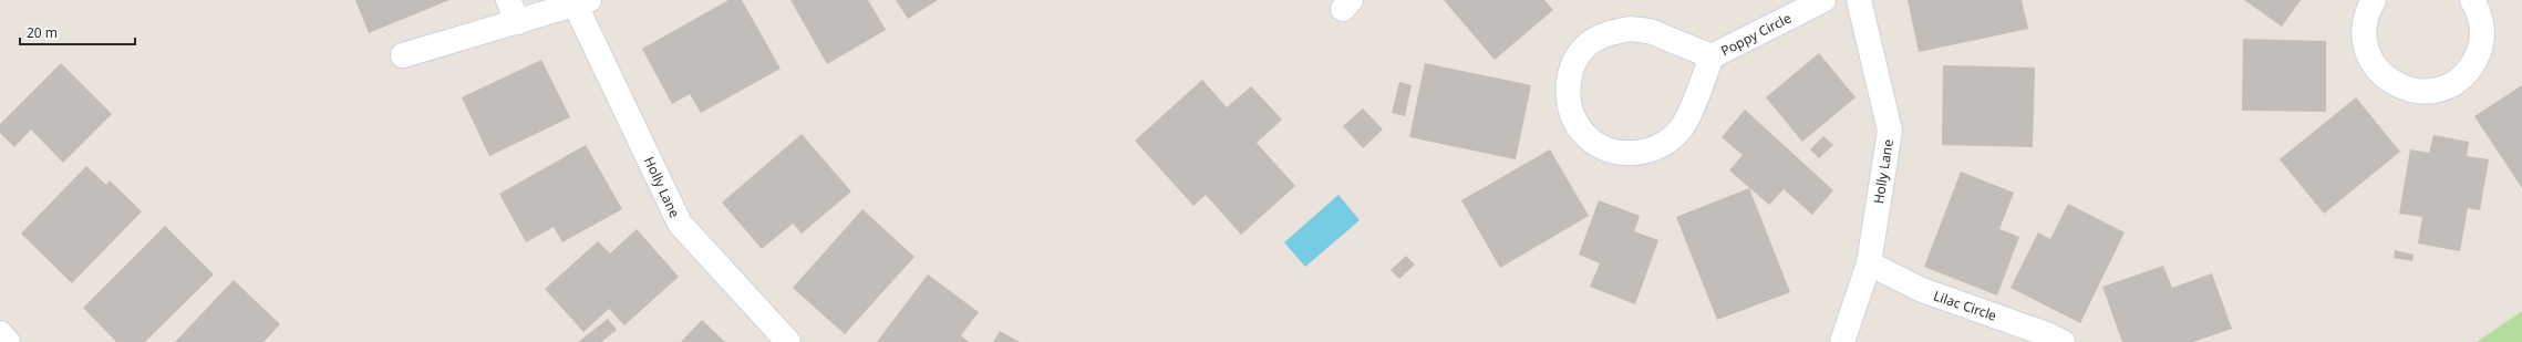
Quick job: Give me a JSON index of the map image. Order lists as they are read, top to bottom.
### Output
{
  "streets": {
    "street": ["Poppy Circle", "Holly Lane", "Lilac Circle"]
  },
  "crossings": [
    ["Holly Lane", "Lilac Circle"]
  ],
  "scale_bar": "20 m"
}
